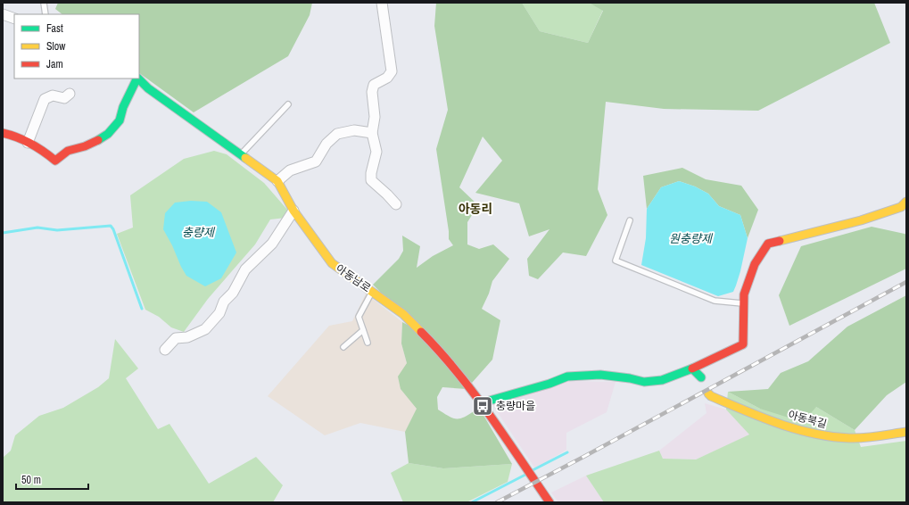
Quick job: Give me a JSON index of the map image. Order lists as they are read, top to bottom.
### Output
{
  "streets": {
    "street": ["아동남로", "아동북길"]
  },
  "districts": ["아동리"],
  "water": ["충량제", "원충량제"],
  "places": {
    "bus stop": ["충량마을"]
  },
  "legend": ["Fast", "Slow", "Jam"],
  "scale_bar": "50 m"
}
